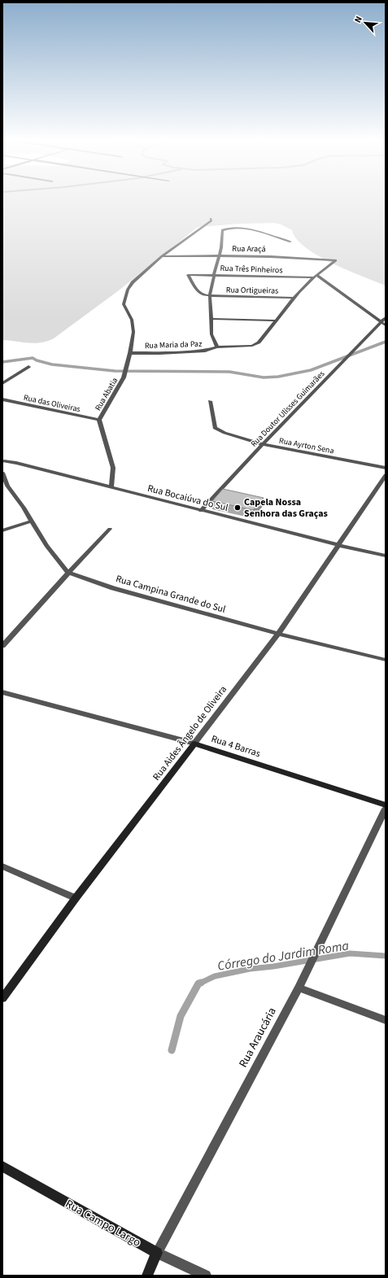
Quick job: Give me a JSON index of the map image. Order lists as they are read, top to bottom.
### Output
{
  "streets": {
    "street": [
      "Rua Araçá",
      "Rua Três Pinheiros",
      "Rua Ortigueiras",
      "Rua Maria da Paz",
      "Rua Abatia",
      "Rua das Oliveiras",
      "Rua Doutor Ulisses Guimarães",
      "Rua Ayrton Sena",
      "Rua Bocaiúva do Sul",
      "Rua Campina Grande do Sul",
      "Rua Aides Ângelo de Oliveira",
      "Rua 4 Barras",
      "Rua Araucária",
      "Rua Campo Largo"
    ]
  },
  "crossings": [
    ["Rua Araçá", "Rua Maria da Paz"],
    ["Rua Araçá", "Rua Abatia"],
    ["Rua Três Pinheiros", "Rua Ortigueiras"],
    ["Rua Três Pinheiros", "Rua Maria da Paz"],
    ["Rua Ortigueiras", "Rua Maria da Paz"],
    ["Rua Maria da Paz", "Rua Abatia"],
    ["Rua Abatia", "Rua das Oliveiras"],
    ["Rua Abatia", "Rua Bocaiúva do Sul"],
    ["Rua Doutor Ulisses Guimarães", "Rua Ayrton Sena"],
    ["Rua Doutor Ulisses Guimarães", "Rua Bocaiúva do Sul"],
    ["Rua Bocaiúva do Sul", "Rua Aides Ângelo de Oliveira"],
    ["Rua Campina Grande do Sul", "Rua Aides Ângelo de Oliveira"],
    ["Rua Aides Ângelo de Oliveira", "Rua 4 Barras"],
    ["Rua Araucária", "Rua Campo Largo"]
  ],
  "water": ["Córrego do Jardim Roma"],
  "places": ["Capela Nossa Senhora das Graças"],
  "north": "top left"
}
